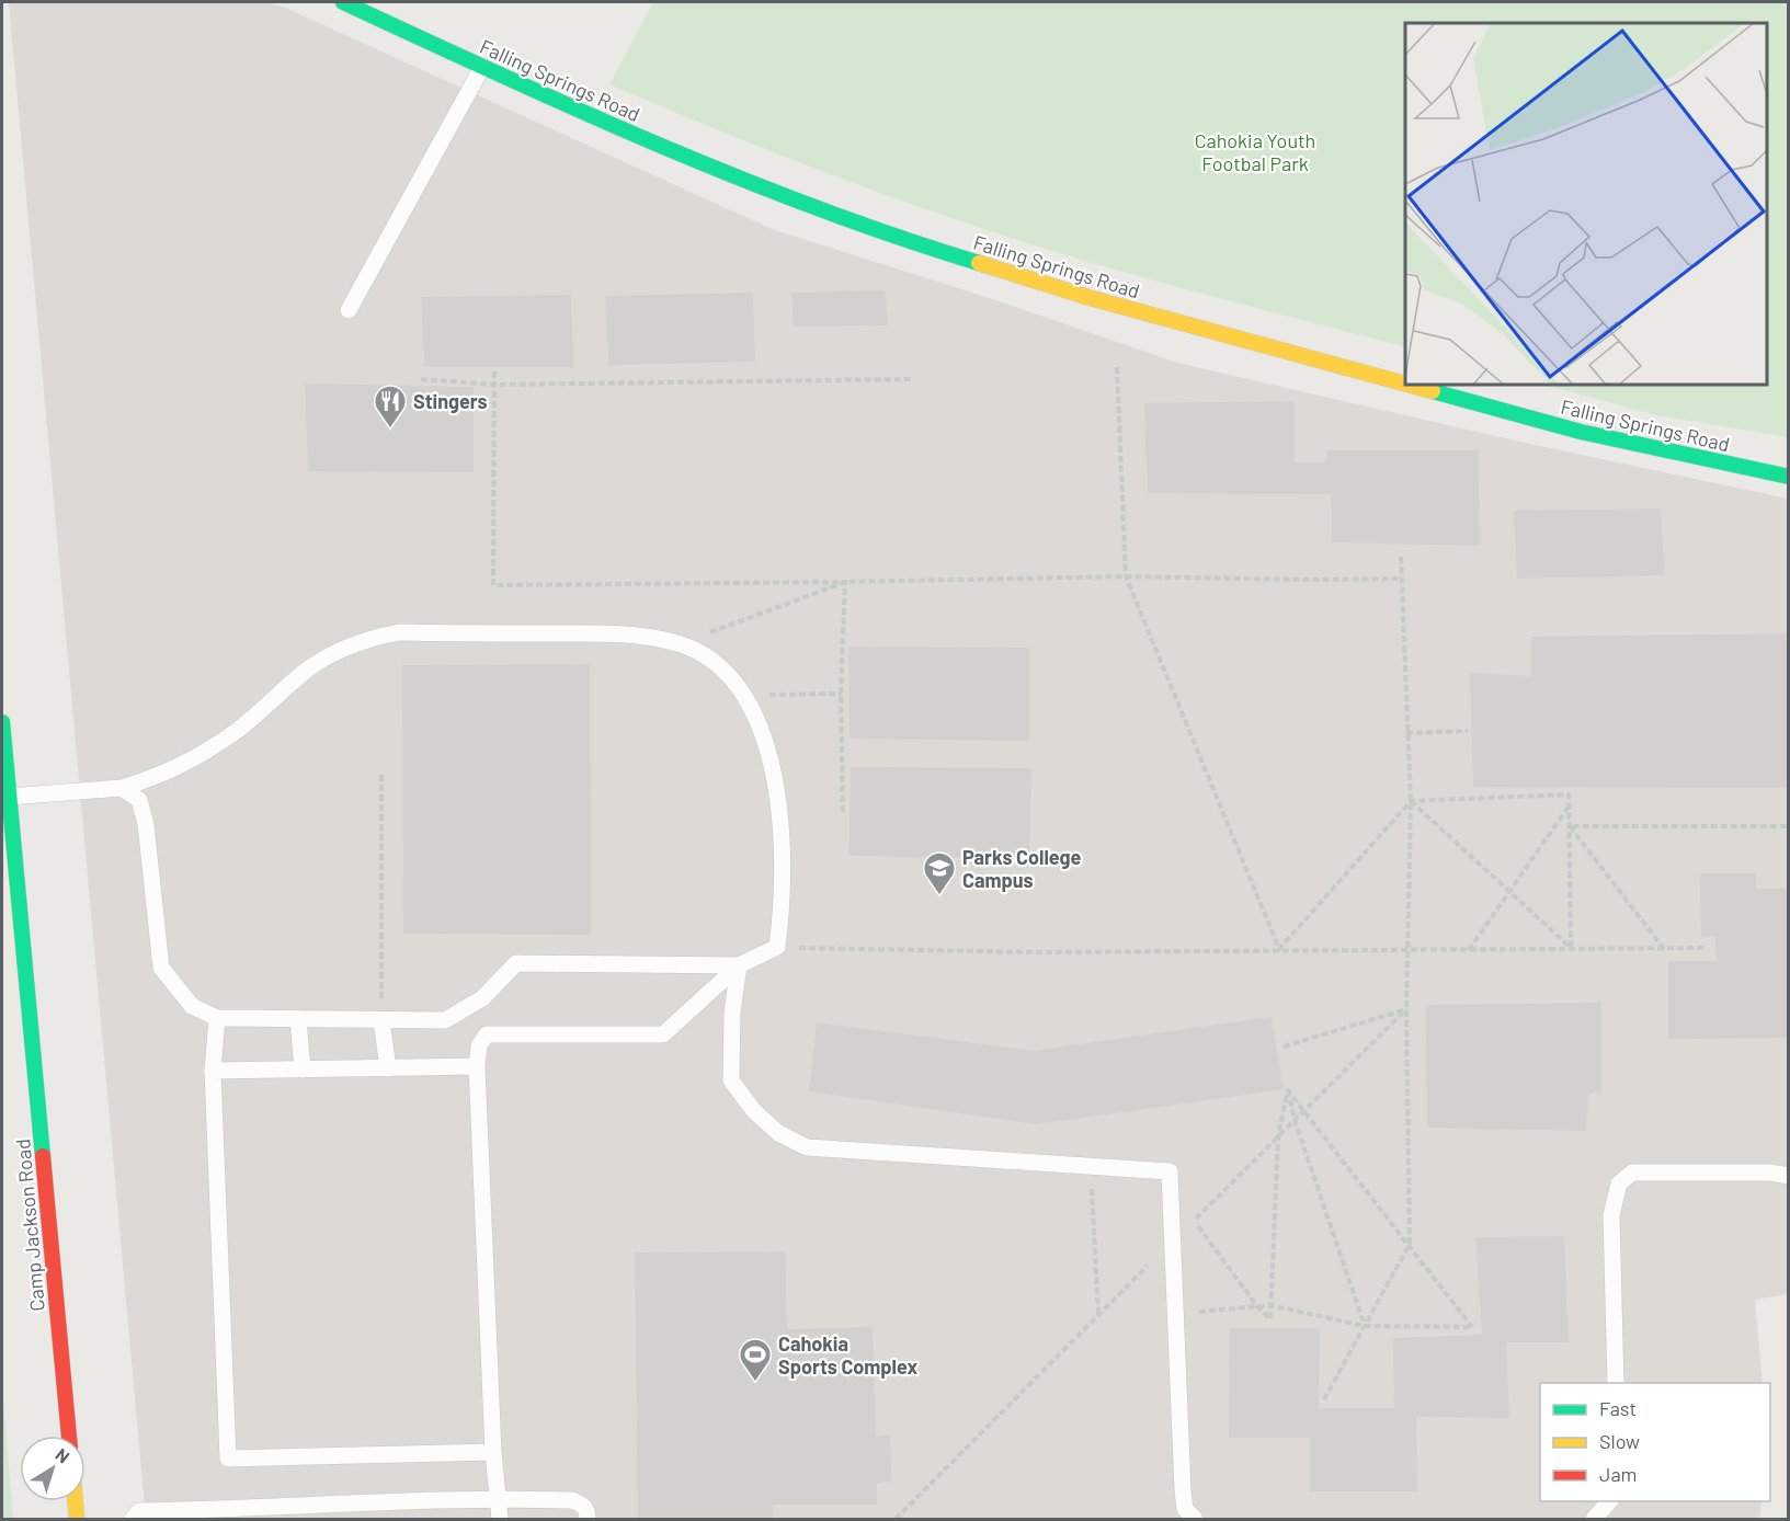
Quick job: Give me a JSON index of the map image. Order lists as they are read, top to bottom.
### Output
{
  "streets": {
    "street": ["Falling Springs Road", "Camp Jackson Road"]
  },
  "parks": ["Cahokia Youth Footbal Park"],
  "places": {
    "restaurant": ["Stingers"],
    "school or university": ["Parks College Campus"],
    "sports": ["Cahokia Sports Complex"]
  },
  "legend": ["Fast", "Slow", "Jam"],
  "north": "top right"
}
